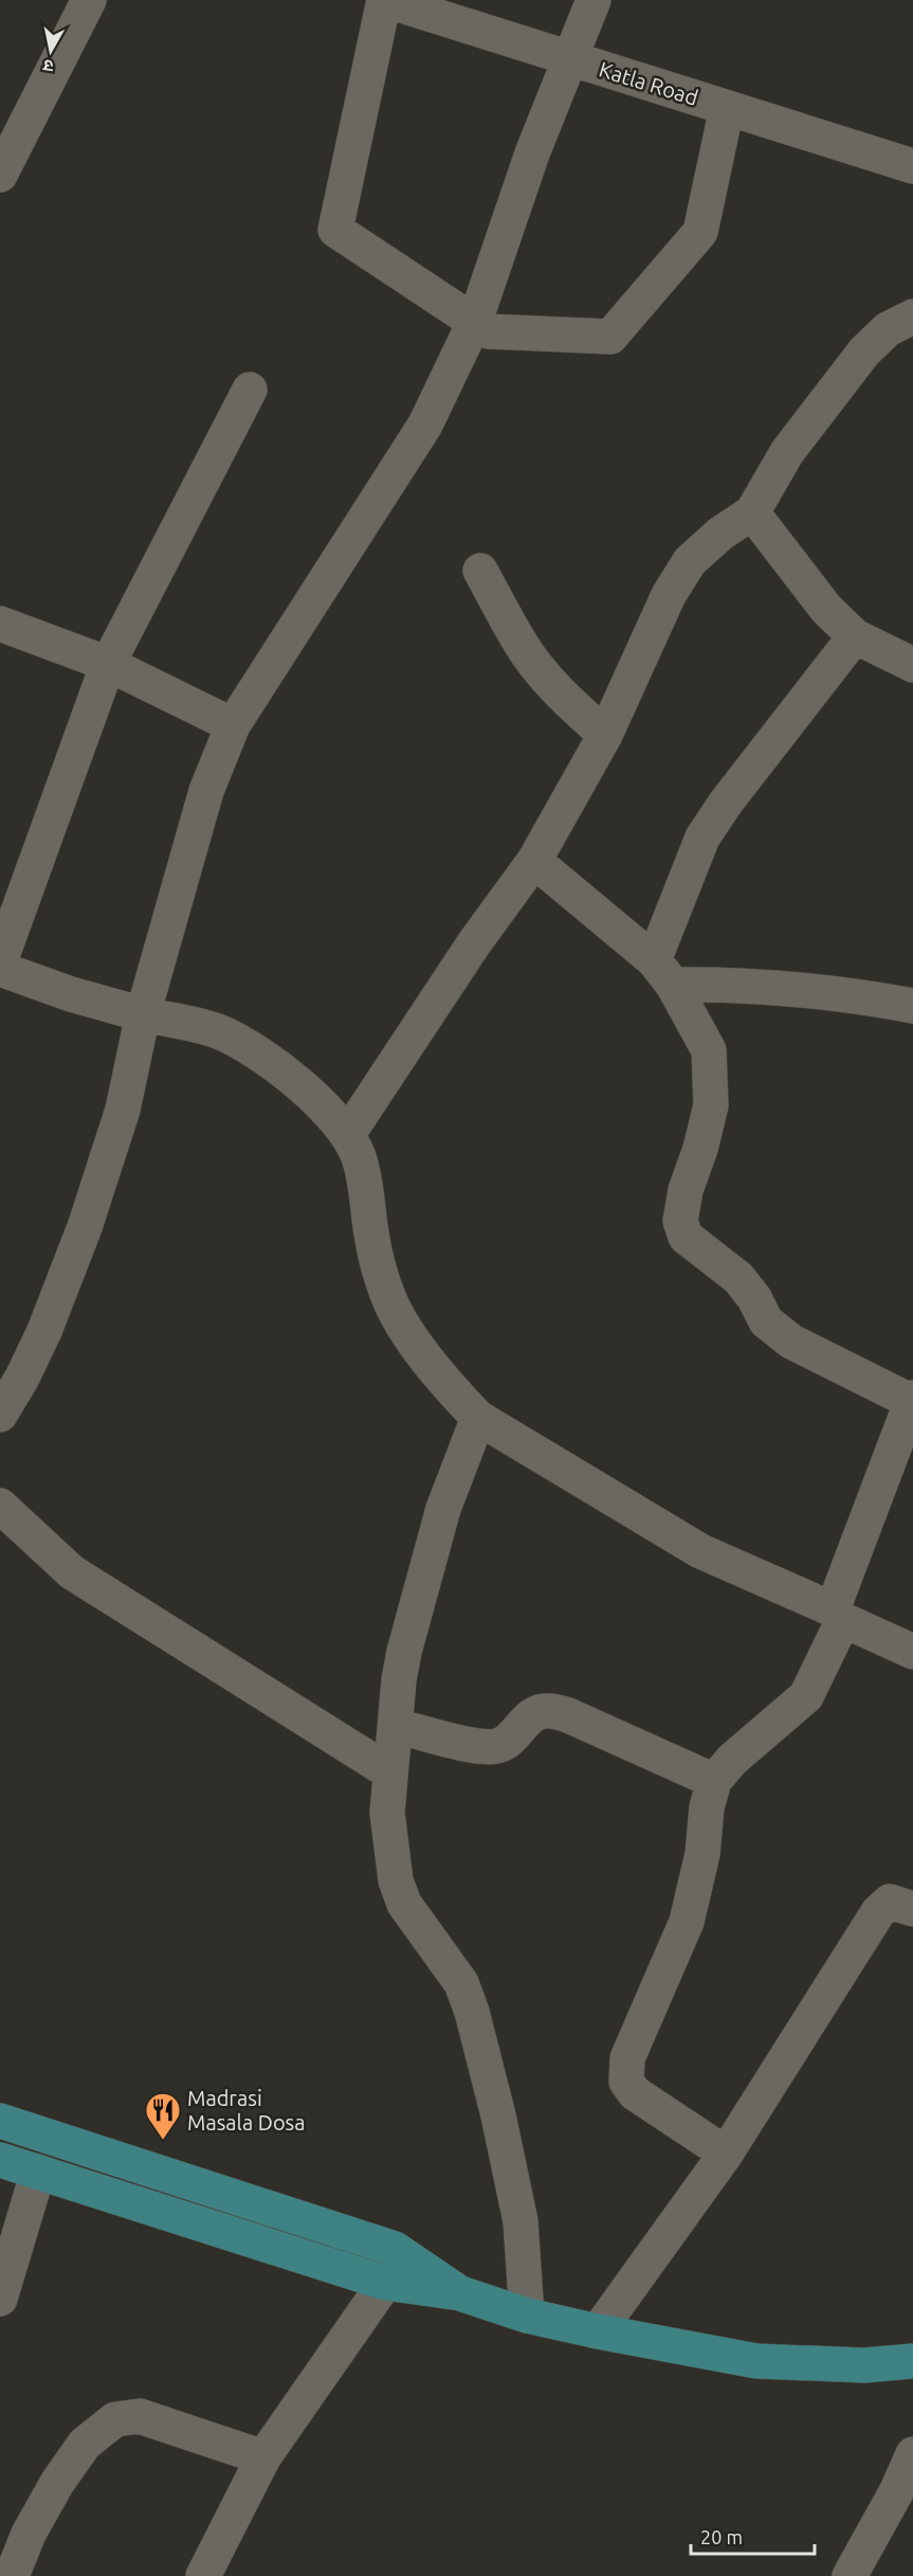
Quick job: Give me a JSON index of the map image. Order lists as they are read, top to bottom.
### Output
{
  "streets": {
    "street": ["Katla Road"]
  },
  "places": {
    "restaurant": ["Madrasi Masala Dosa"]
  },
  "scale_bar": "20 m",
  "north": "bottom"
}
